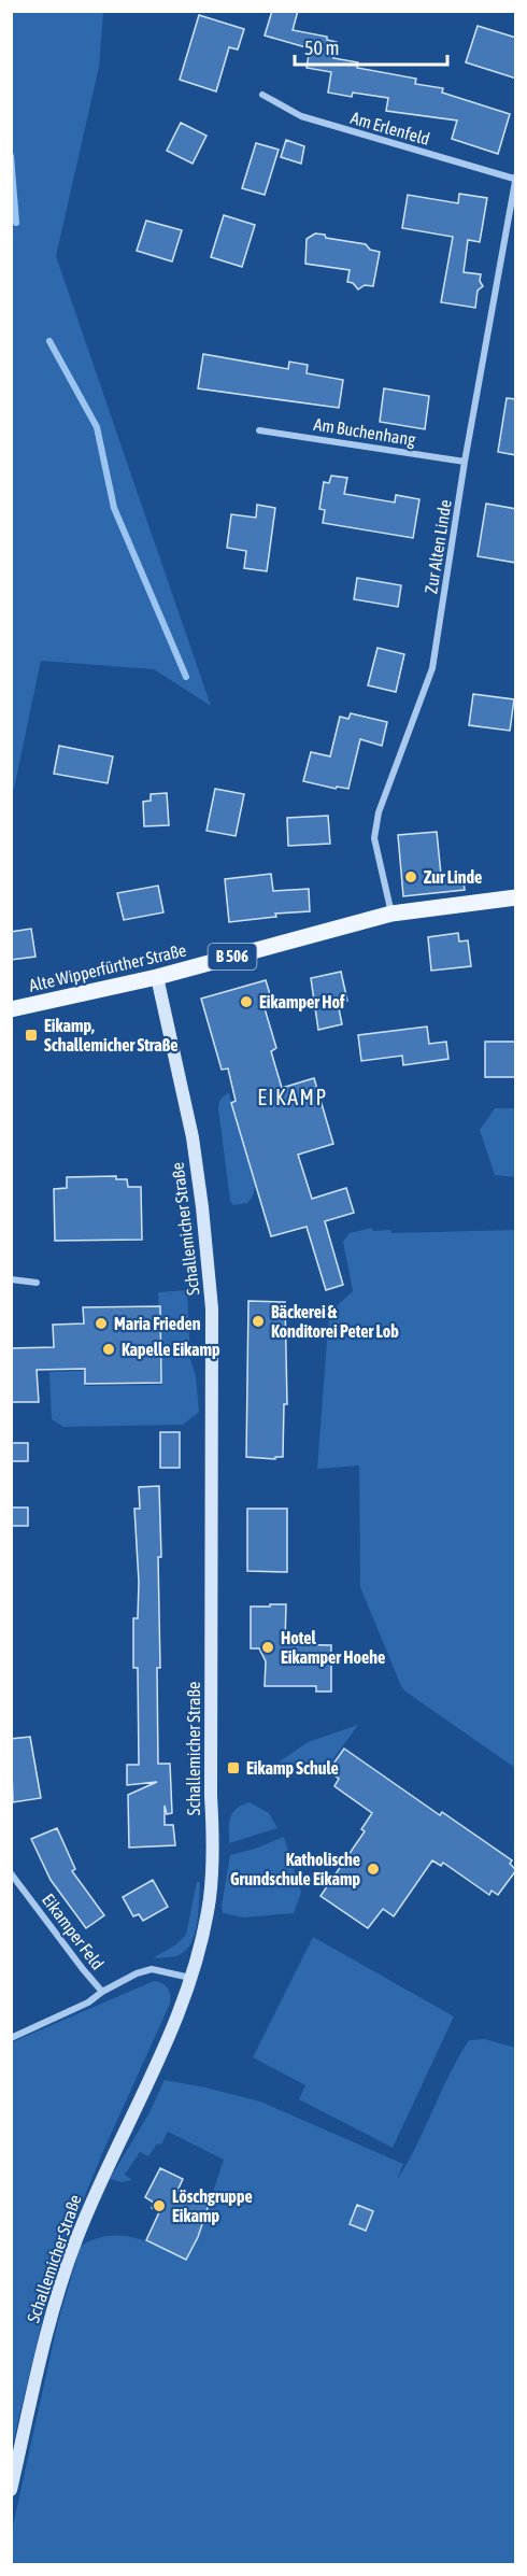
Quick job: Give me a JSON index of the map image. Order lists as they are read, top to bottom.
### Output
{
  "streets": {
    "main road": ["B 506", "Alte Wipperfürther Straße"],
    "street": [
      "Am Erlenfeld",
      "Am Buchenhang",
      "Zur Alten Linde",
      "Schallemicher Straße",
      "Eikamper Feld"
    ]
  },
  "crossings": [
    ["Am Erlenfeld", "Zur Alten Linde"],
    ["Am Buchenhang", "Zur Alten Linde"],
    ["Zur Alten Linde", "Alte Wipperfürther Straße"],
    ["Alte Wipperfürther Straße", "Schallemicher Straße"],
    ["Schallemicher Straße", "Eikamper Feld"]
  ],
  "districts": ["EIKAMP"],
  "places": {
    "other": [
      "Zur Linde",
      "Eikamper Hof",
      "Bäckerei & Konditorei Peter Lob",
      "Maria Frieden",
      "Kapelle Eikamp",
      "Hotel Eikamper Hoehe",
      "Katholische Grundschule Eikamp",
      "Löschgruppe Eikamp"
    ],
    "transit": ["Eikamp, Schallemicher Straße", "Eikamp Schule"]
  },
  "scale_bar": "50 m"
}
